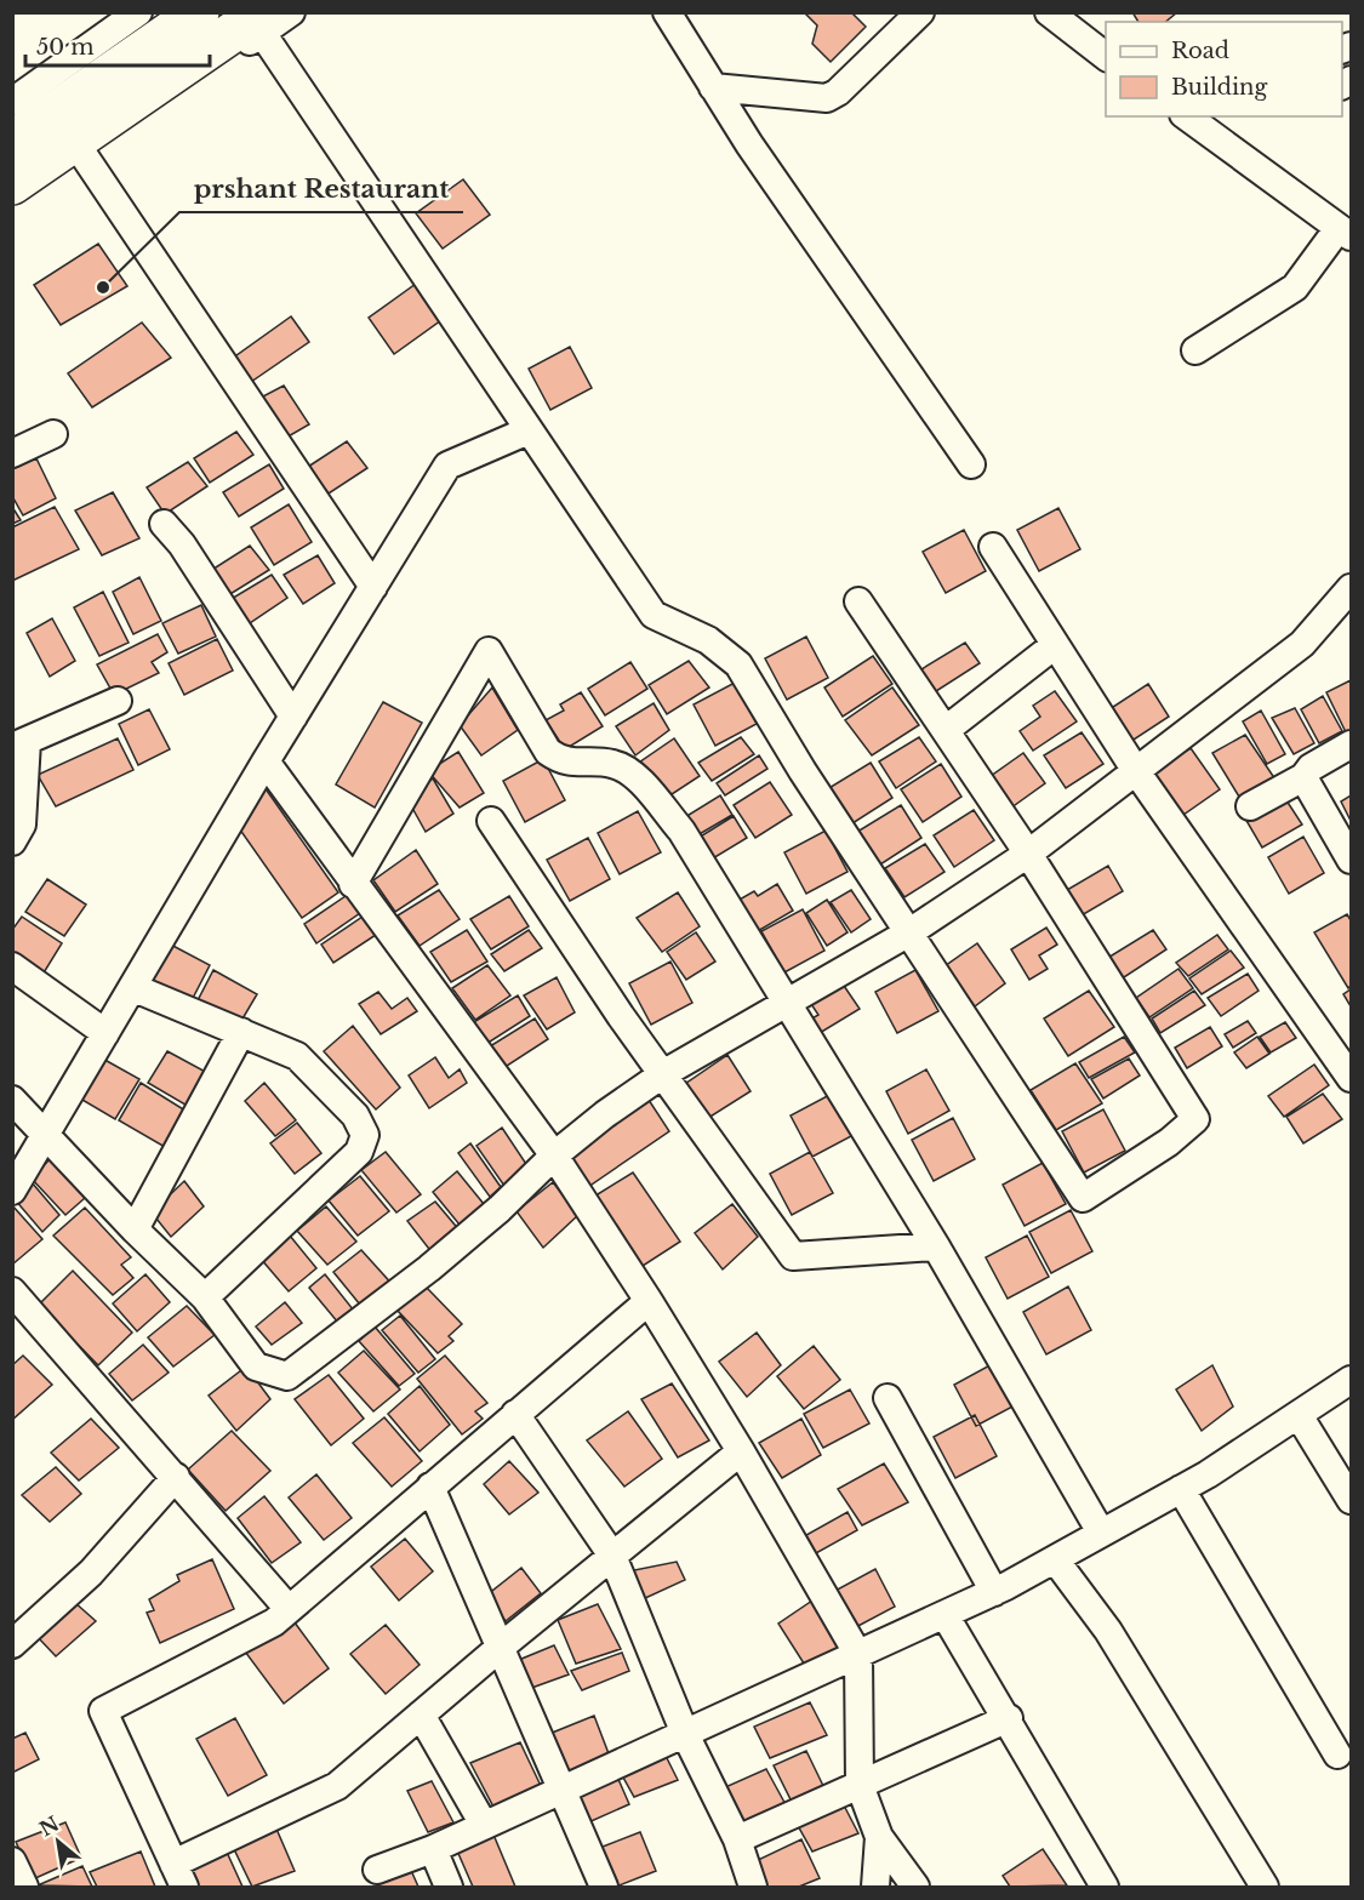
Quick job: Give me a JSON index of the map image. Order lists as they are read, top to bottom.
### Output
{
  "places": ["prshant Restaurant"],
  "legend": ["Road", "Building"],
  "scale_bar": "50 m",
  "north": "top left"
}
